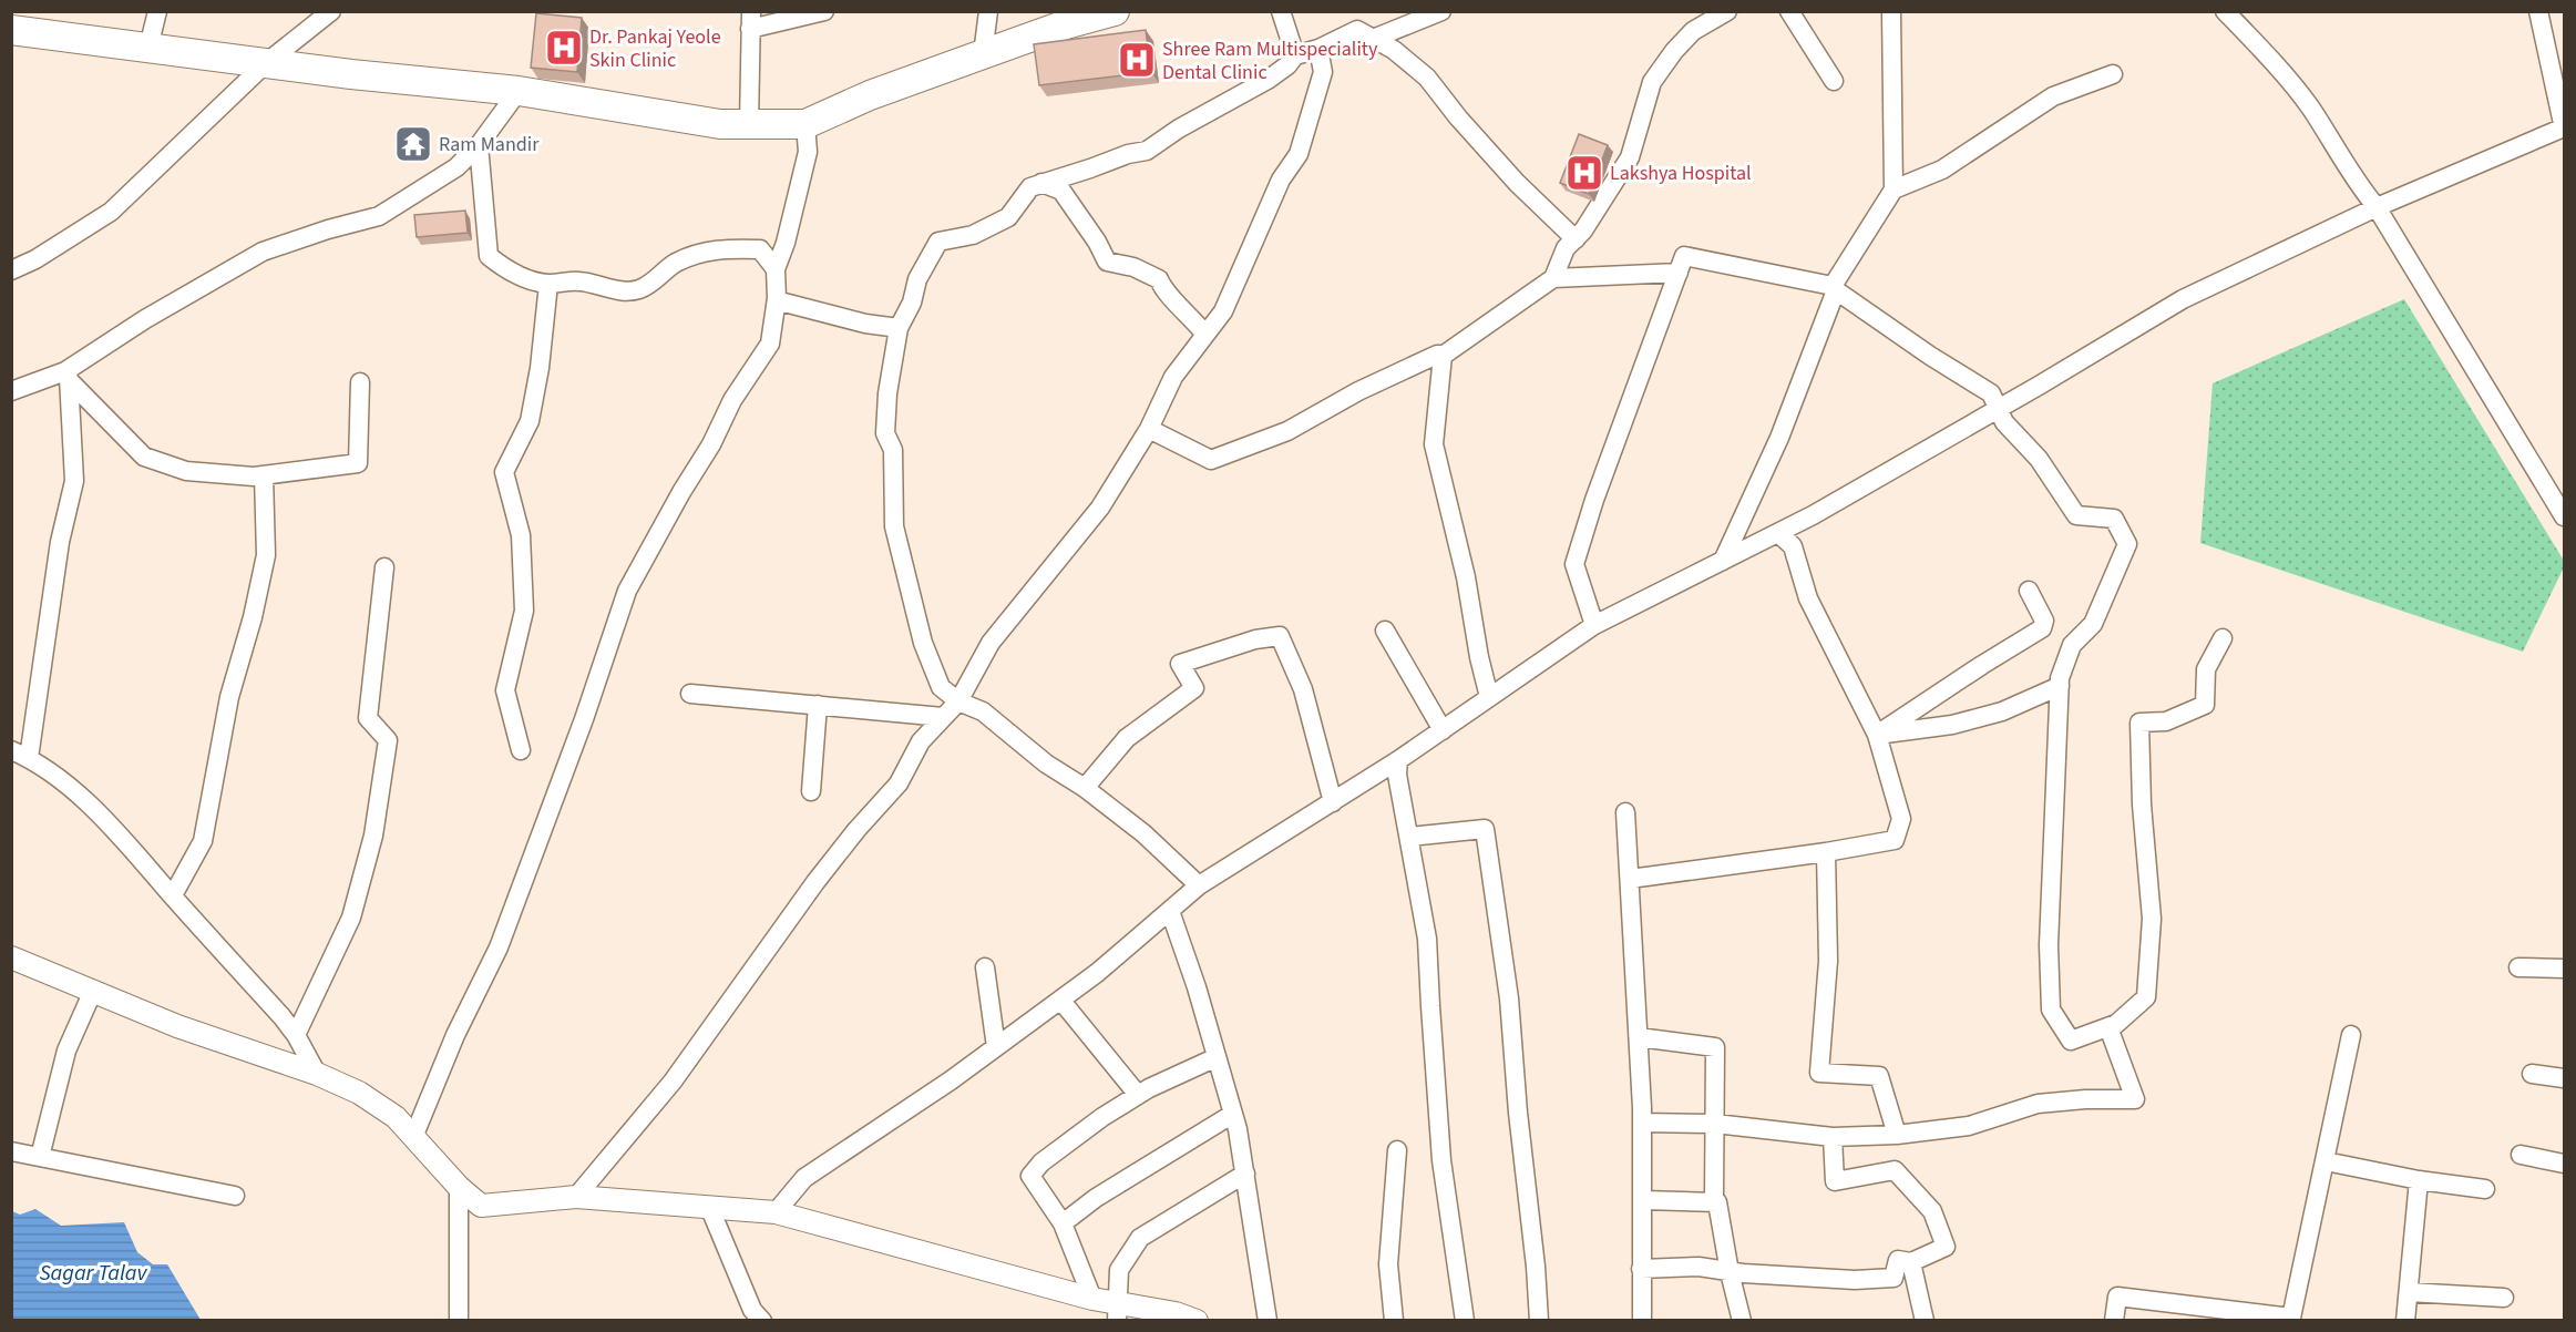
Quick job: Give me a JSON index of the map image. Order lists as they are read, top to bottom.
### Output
{
  "water": ["Sagar Talav"],
  "places": {
    "hospital": ["Dr. Pankaj Yeole Skin Clinic", "Shree Ram Multispeciality Dental Clinic", "Lakshya Hospital"],
    "temple": ["Ram Mandir"]
  }
}
